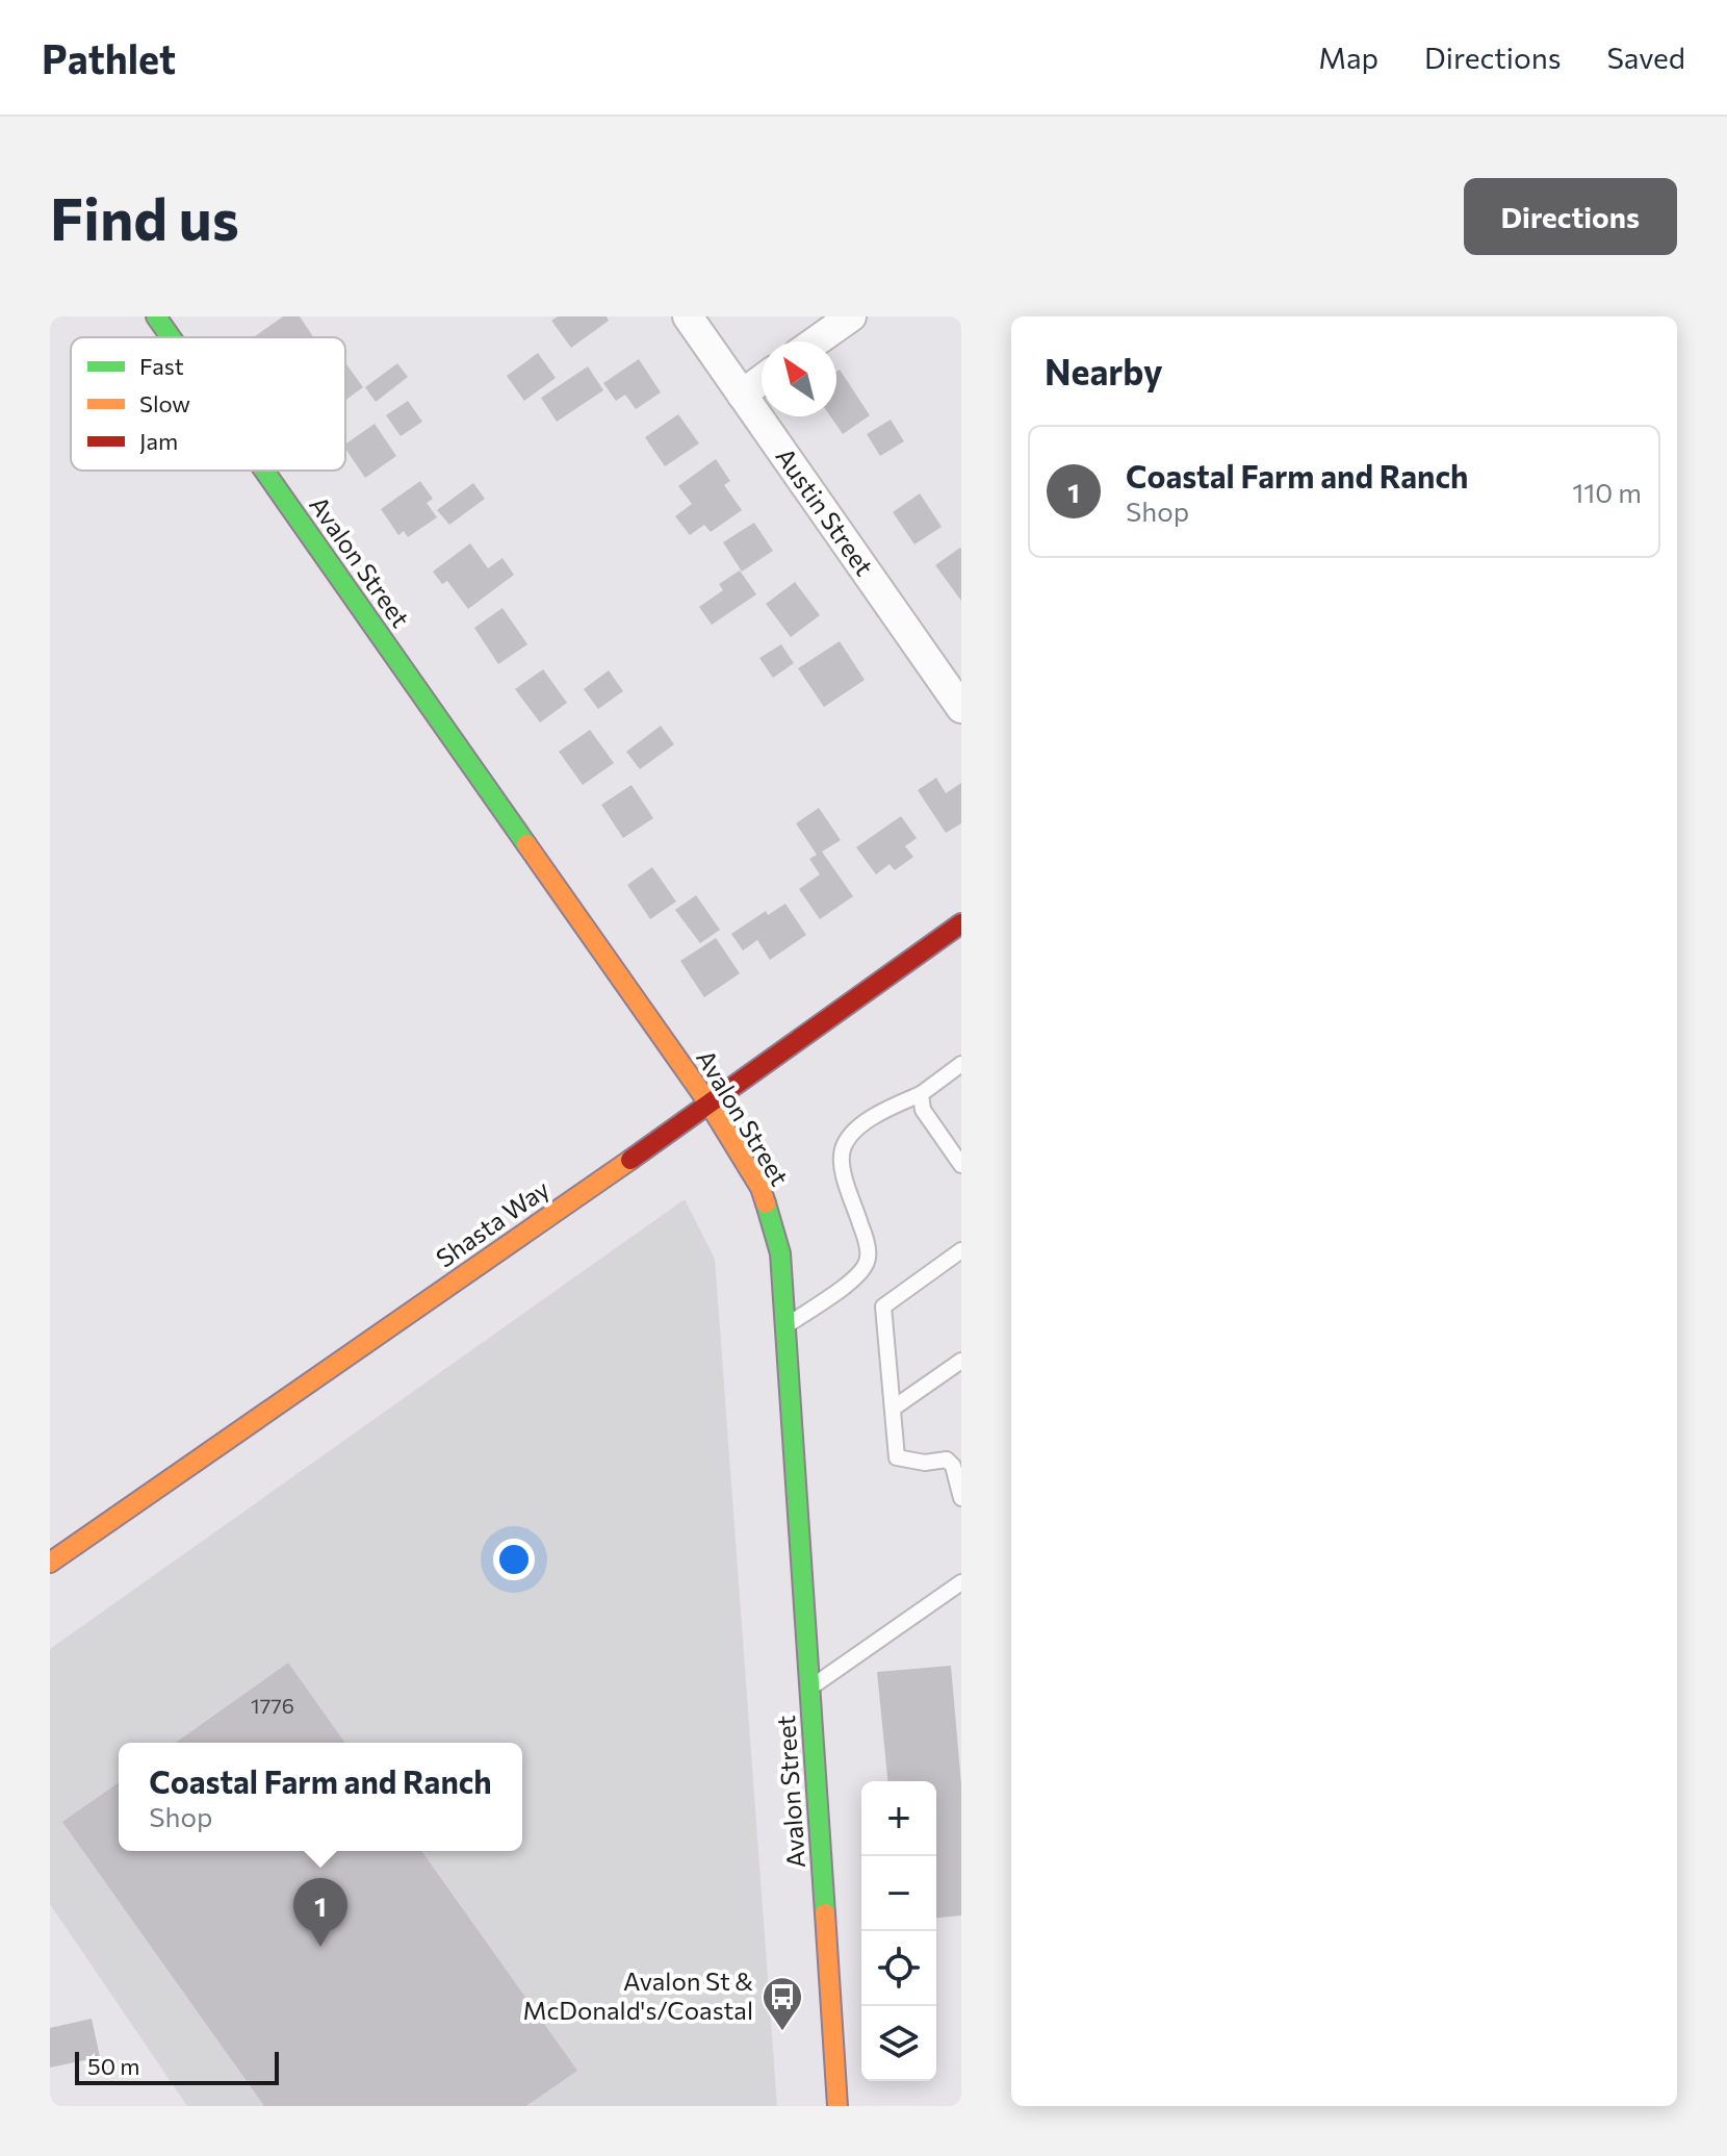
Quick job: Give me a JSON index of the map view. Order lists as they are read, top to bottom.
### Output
{
  "streets": {
    "street": ["Austin Street", "Avalon Street", "Shasta Way"]
  },
  "crossings": [
    ["Avalon Street", "Shasta Way"]
  ],
  "places": {
    "bus stop": ["Avalon St & McDonald's/Coastal"]
  },
  "house_numbers": ["1776"],
  "legend": ["Fast", "Slow", "Jam"],
  "scale_bar": "50 m",
  "north": "top left",
  "page": {
    "header": "Pathlet",
    "nav": ["Map", "Directions", "Saved"],
    "buttons": "Directions",
    "title": "Find us",
    "heading": "Nearby",
    "list": [
      {
        "mark": "1",
        "name": "Coastal Farm and Ranch",
        "note": "Shop",
        "value": "110 m"
      }
    ],
    "popup": ["Coastal Farm and Ranch", "Shop"],
    "map_buttons": ["+", "−"],
    "pins": "1",
    "scale": "50 m"
  }
}
